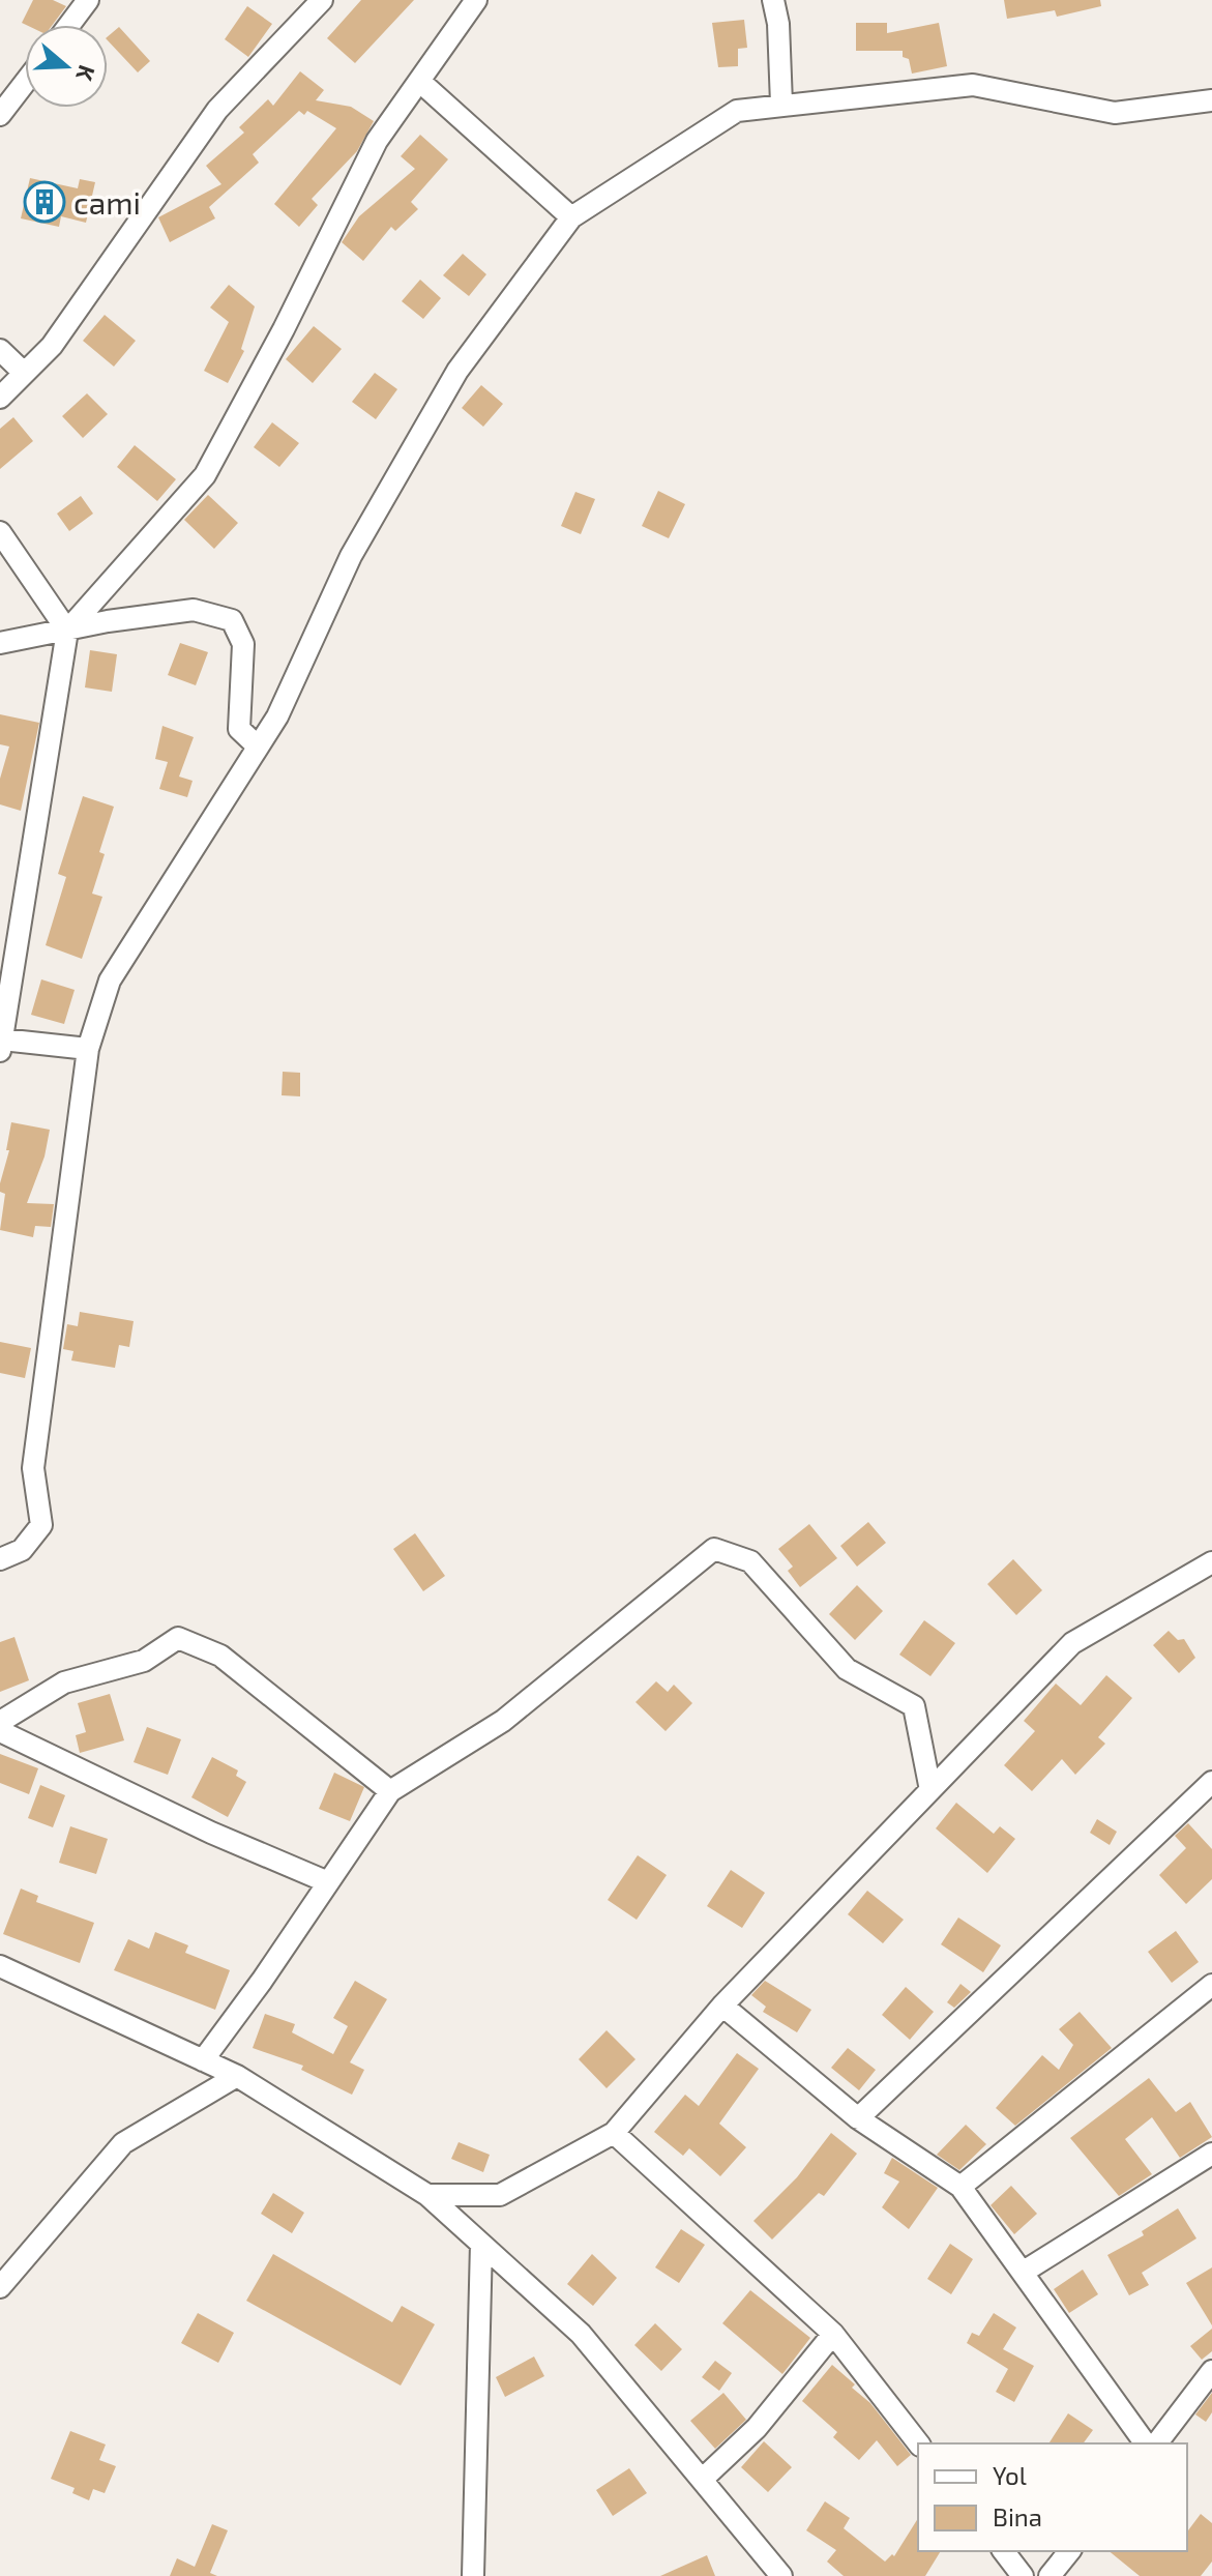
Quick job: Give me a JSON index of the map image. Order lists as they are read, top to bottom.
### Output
{
  "places": {
    "building": ["cami"]
  },
  "legend": ["Yol", "Bina"],
  "north": "right"
}
